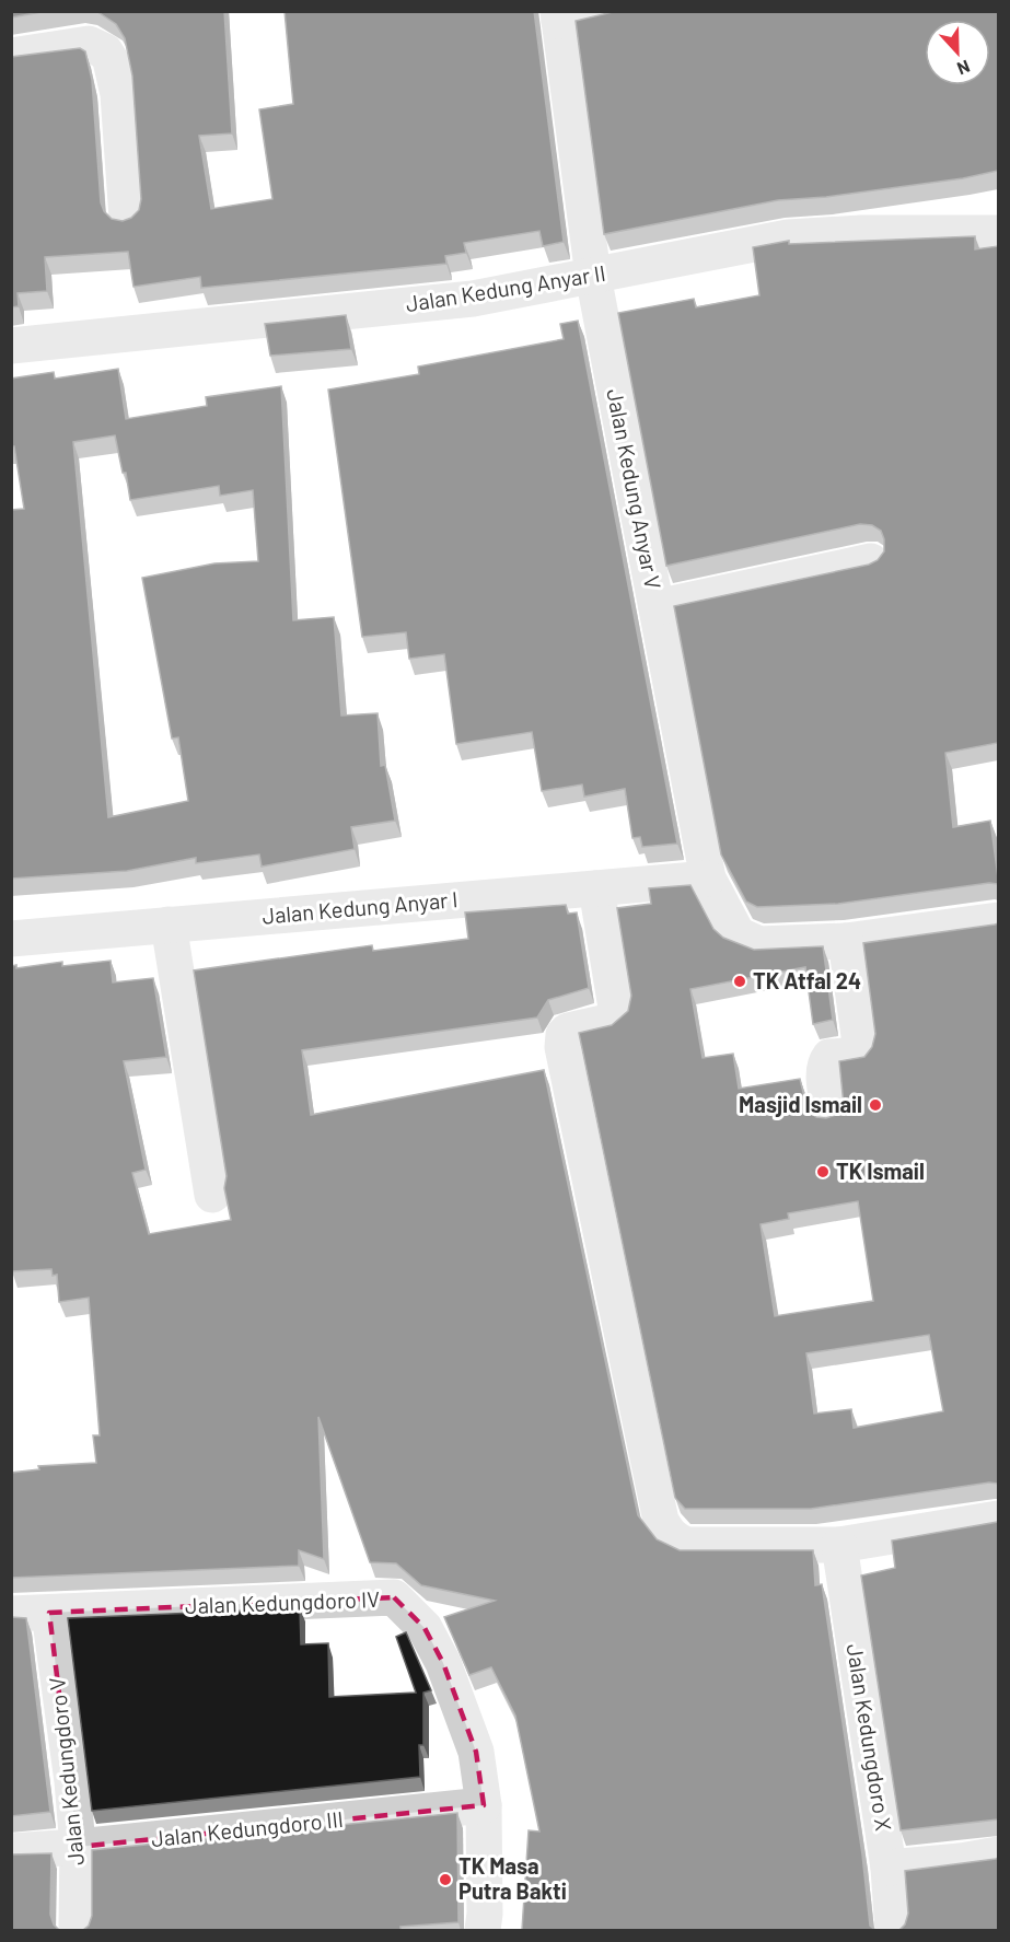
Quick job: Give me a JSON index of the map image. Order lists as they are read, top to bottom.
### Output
{
  "streets": {
    "street": [
      "Jalan Kedung Anyar II",
      "Jalan Kedung Anyar V",
      "Jalan Kedung Anyar I",
      "Jalan Kedungdoro IV",
      "Jalan Kedungdoro X",
      "Jalan Kedungdoro V",
      "Jalan Kedungdoro III"
    ]
  },
  "crossings": [
    ["Jalan Kedung Anyar II", "Jalan Kedung Anyar V"],
    ["Jalan Kedung Anyar V", "Jalan Kedung Anyar I"],
    ["Jalan Kedungdoro IV", "Jalan Kedungdoro V"],
    ["Jalan Kedungdoro IV", "Jalan Kedungdoro III"],
    ["Jalan Kedungdoro V", "Jalan Kedungdoro III"]
  ],
  "places": [
    "TK Atfal 24",
    "Masjid Ismail",
    "TK Ismail",
    "TK Masa Putra Bakti"
  ],
  "north": "bottom"
}
